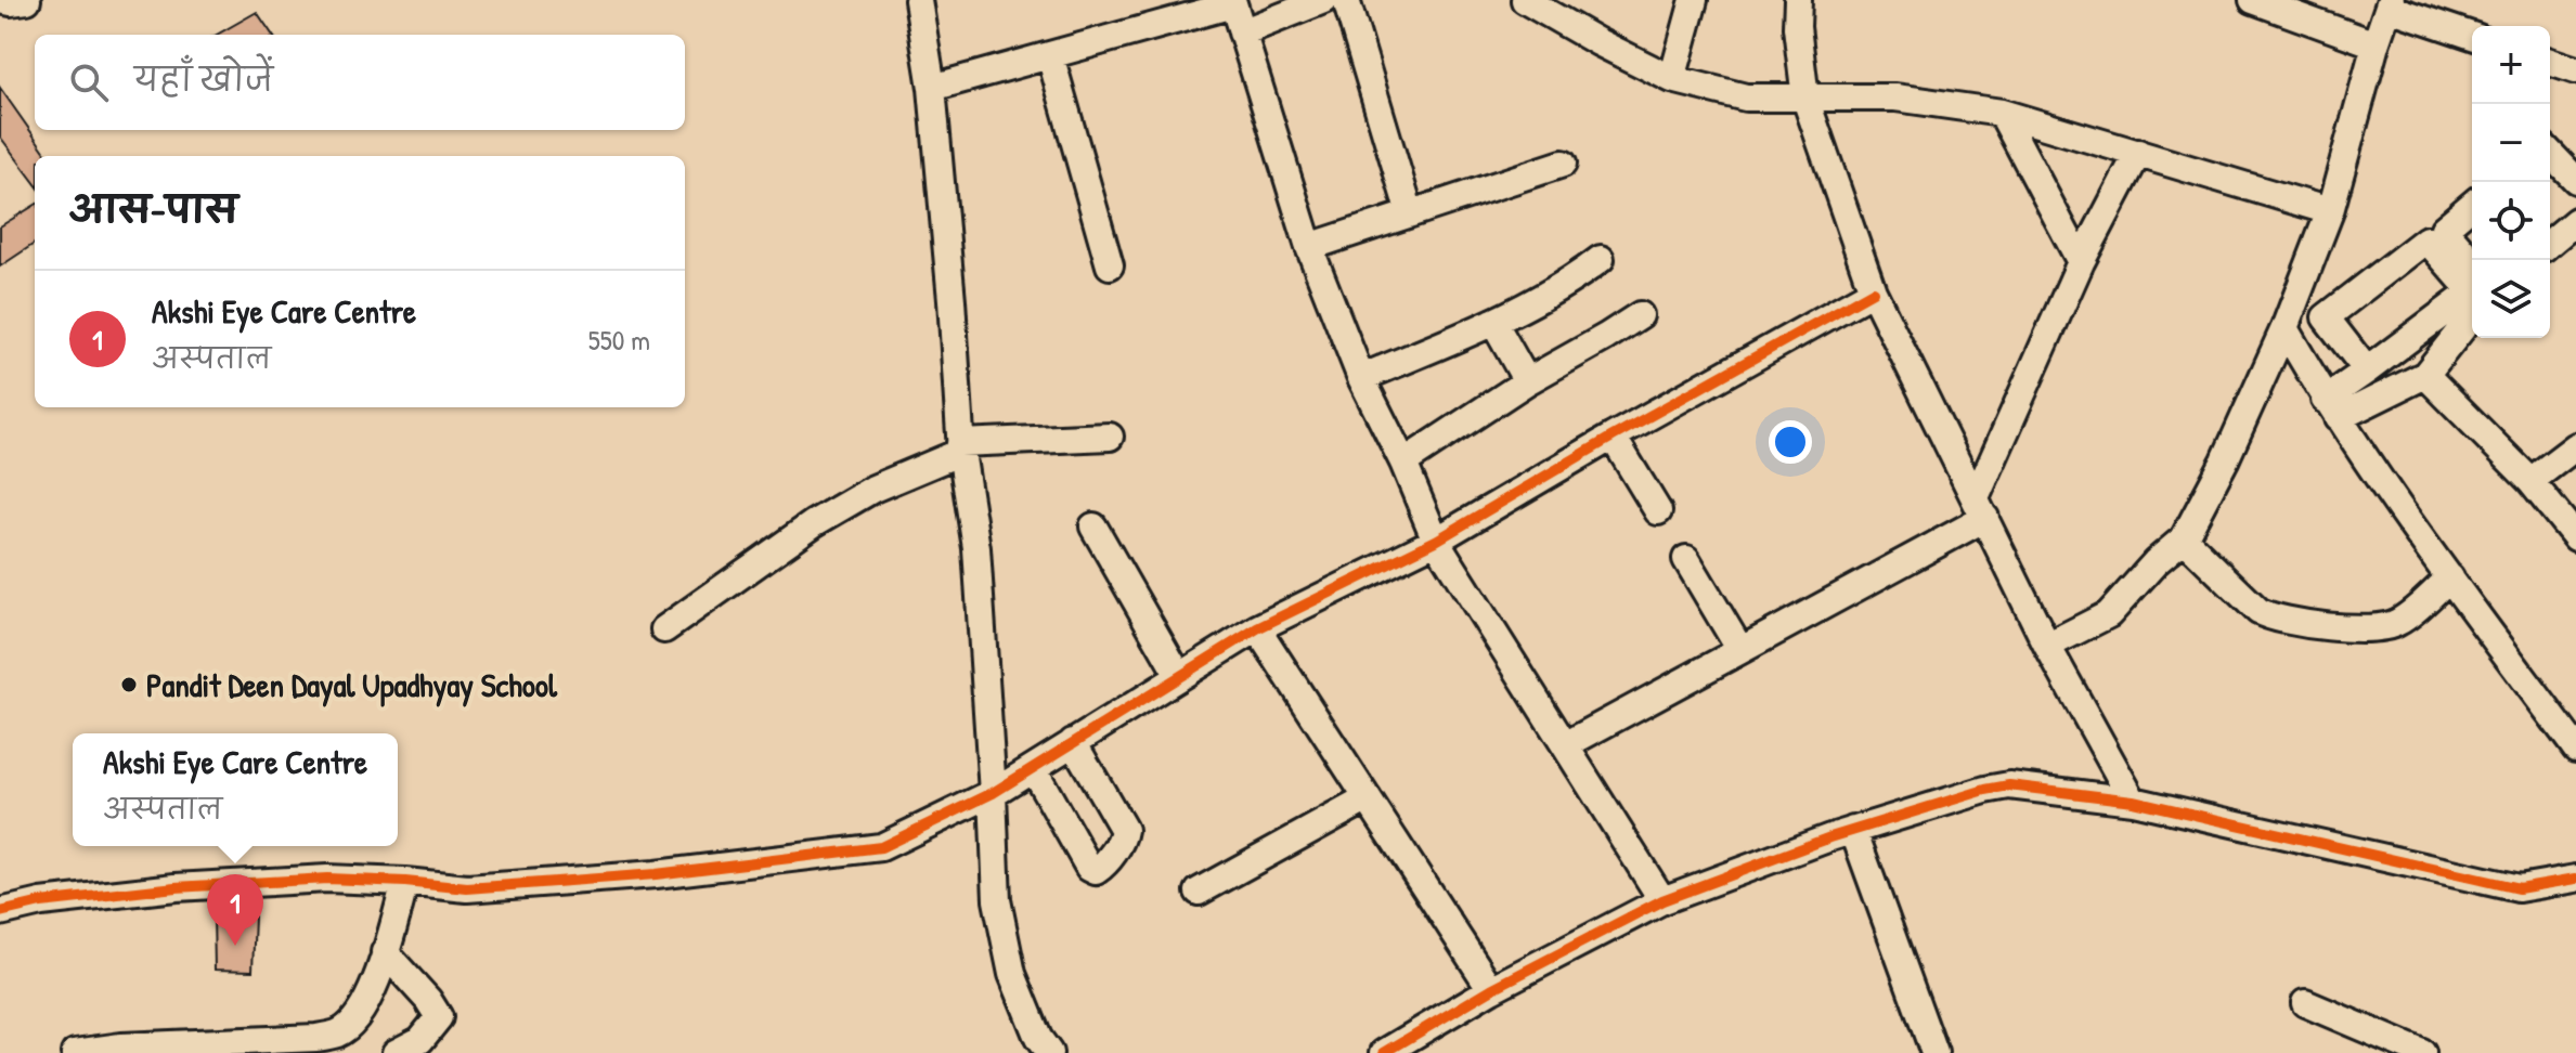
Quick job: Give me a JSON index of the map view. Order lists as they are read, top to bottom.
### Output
{
  "places": ["Pandit Deen Dayal Upadhyay School"],
  "page": {
    "map_buttons": ["+", "−"],
    "search": "यहाँ खोजें",
    "heading": "आस-पास",
    "list": [
      {
        "mark": "1",
        "name": "Akshi Eye Care Centre",
        "note": "अस्पताल",
        "value": "550 m"
      }
    ],
    "popup": ["Akshi Eye Care Centre", "अस्पताल"],
    "pins": "1"
  }
}
